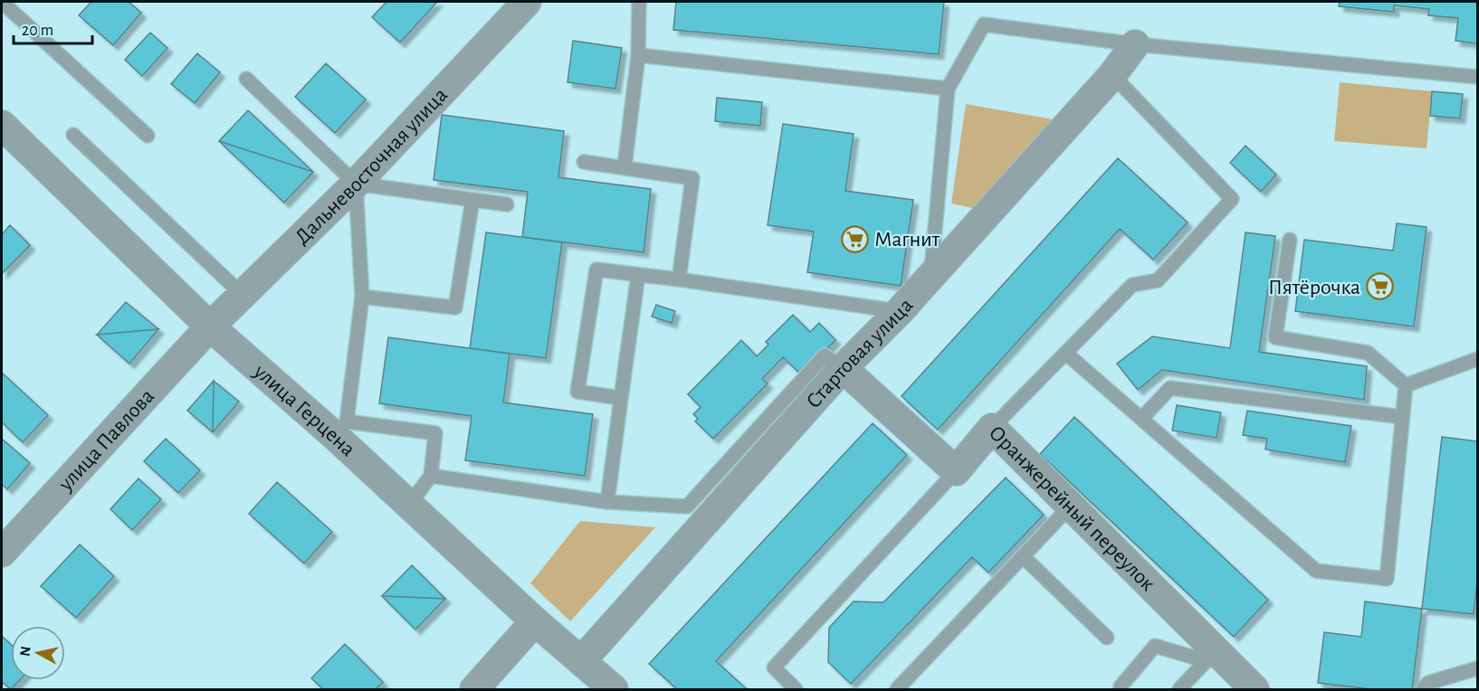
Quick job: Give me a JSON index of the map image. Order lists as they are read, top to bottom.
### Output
{
  "streets": {
    "street": [
      "Дальневосточная улица",
      "Стартовая улица",
      "улица Герцена",
      "улица Павлова",
      "Оранжерейный переулок"
    ]
  },
  "crossings": [
    ["Дальневосточная улица", "улица Герцена"],
    ["Дальневосточная улица", "улица Павлова"],
    ["Стартовая улица", "улица Герцена"],
    ["улица Герцена", "улица Павлова"]
  ],
  "places": {
    "supermarket": ["Магнит", "Пятёрочка"]
  },
  "scale_bar": "20 m",
  "north": "left"
}
